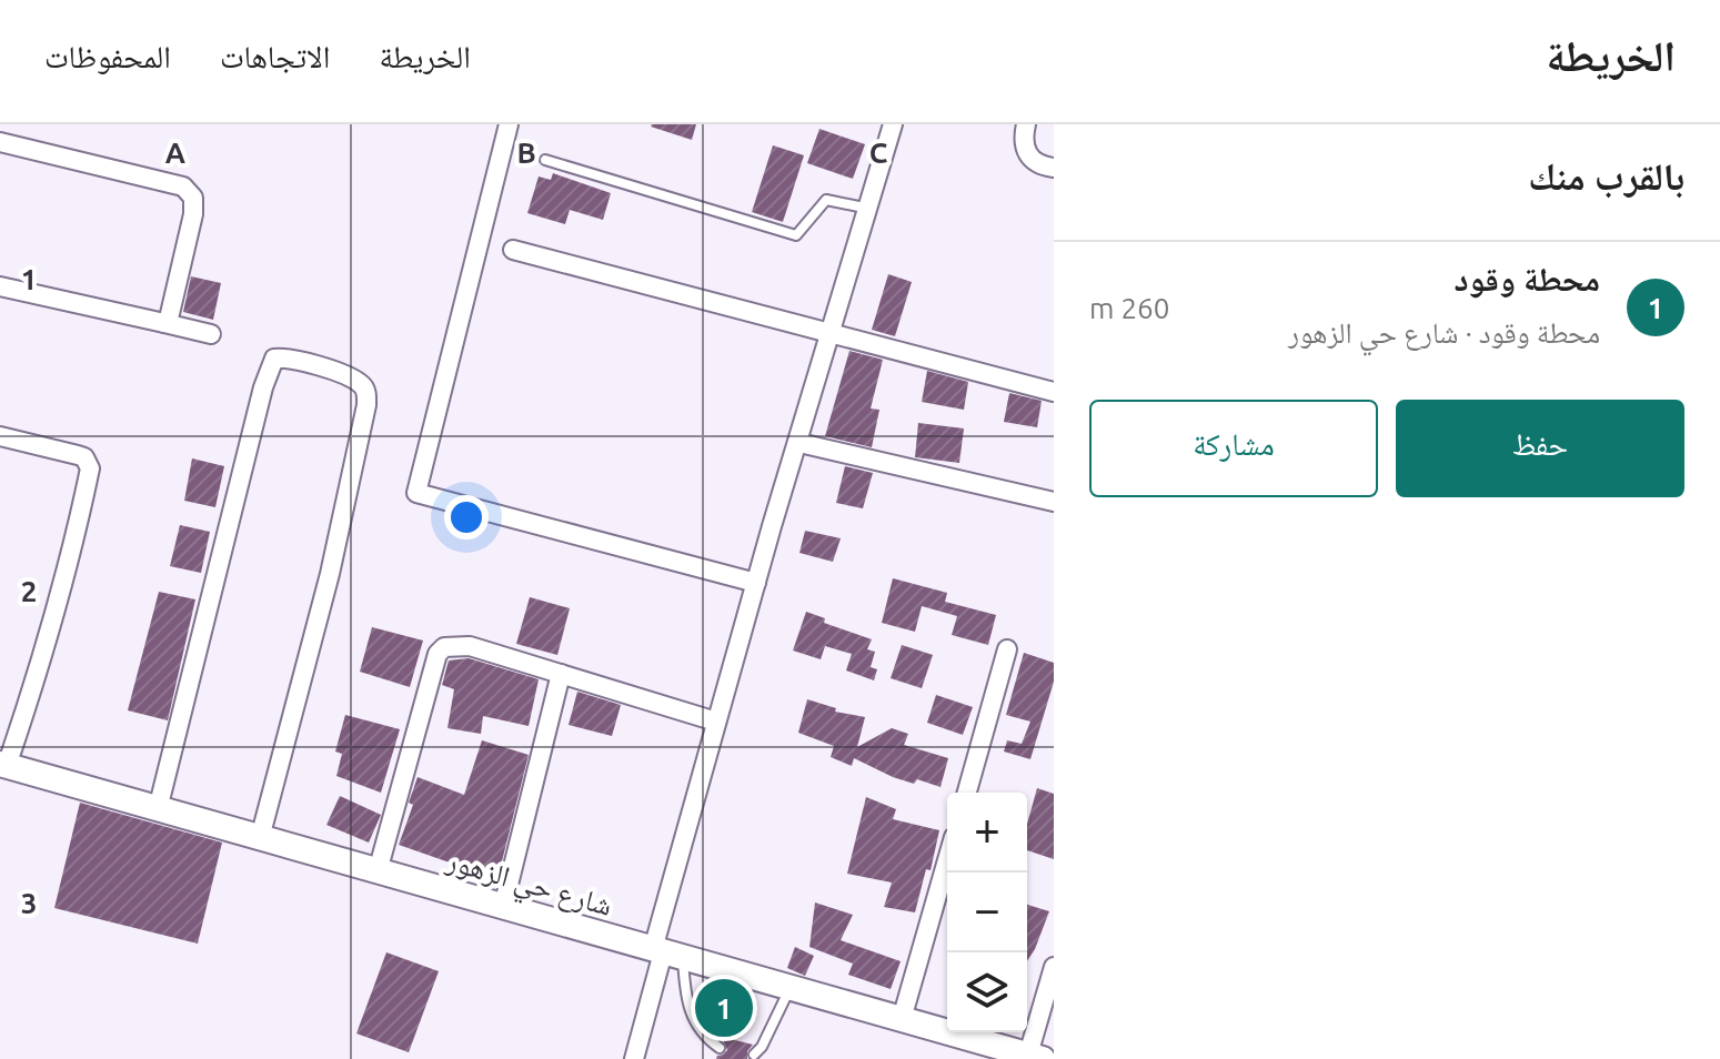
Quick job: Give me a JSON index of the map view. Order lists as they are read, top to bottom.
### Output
{
  "streets": {
    "street": ["شارع حي الزهور"]
  },
  "page": {
    "header": "الخريطة",
    "nav": ["الخريطة", "الاتجاهات", "المحفوظات"],
    "heading": "بالقرب منك",
    "list": [
      {
        "mark": "1",
        "name": "محطة وقود",
        "note": "محطة وقود · شارع حي الزهور",
        "value": "260 m"
      }
    ],
    "buttons": ["حفظ", "مشاركة"],
    "map_buttons": ["+", "−"],
    "pins": "1"
  },
  "grid": {
    "columns": ["A", "B", "C"],
    "rows": ["1", "2", "3"]
  }
}
